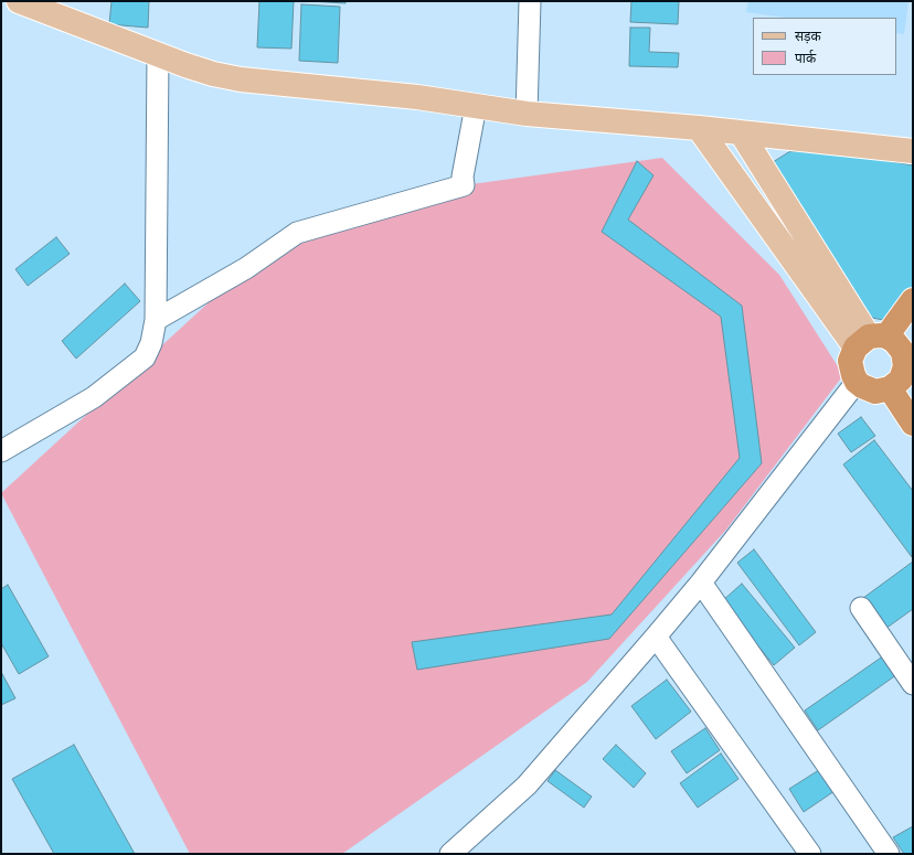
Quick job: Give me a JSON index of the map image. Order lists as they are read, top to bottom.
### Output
{
  "legend": ["सड़क", "पार्क"]
}
